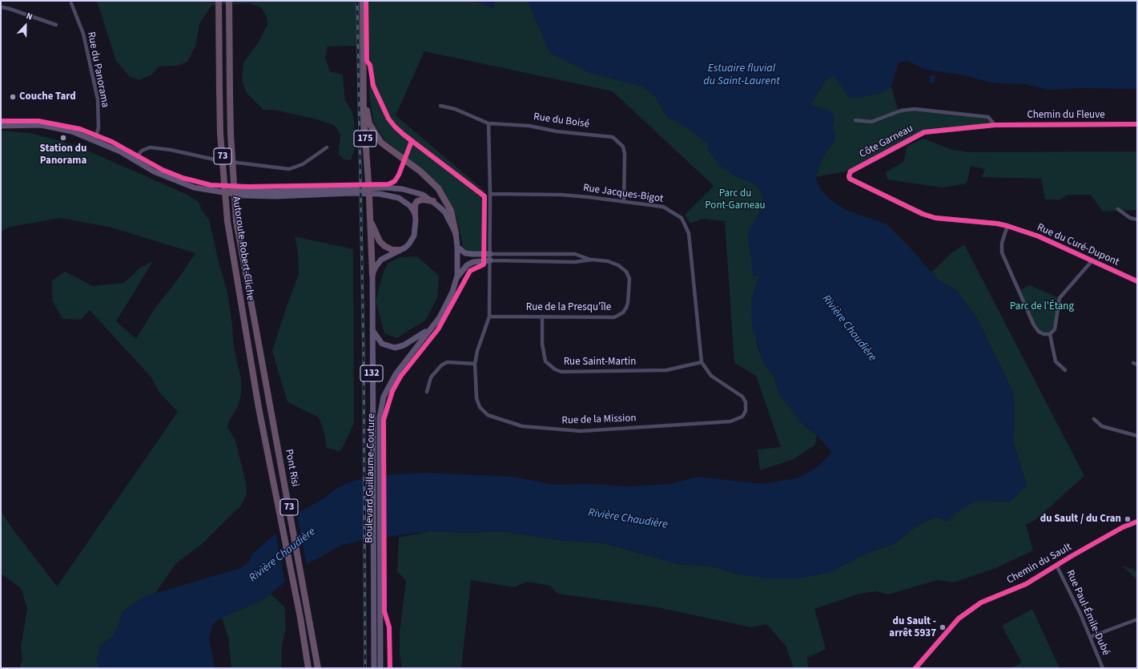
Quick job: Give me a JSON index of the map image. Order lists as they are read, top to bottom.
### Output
{
  "streets": {
    "highway": [
      "175",
      "73",
      "Autoroute Robert-Cliche",
      "Pont Risi",
      "Boulevard Guillaume-Couture"
    ],
    "main road": ["132"],
    "street": [
      "Rue du Panorama",
      "Chemin du Fleuve",
      "Rue du Boisé",
      "Côte Garneau",
      "Rue Jacques-Bigot",
      "Rue du Curé-Dupont",
      "Rue de la Presqu'île",
      "Rue Saint-Martin",
      "Rue de la Mission",
      "Chemin du Sault",
      "Rue Paul-Émile-Dubé"
    ]
  },
  "crossings": [
    ["Rue du Panorama", "132"],
    ["Chemin du Fleuve", "Côte Garneau"],
    ["Rue du Boisé", "Rue Jacques-Bigot"],
    ["Rue du Boisé", "Rue de la Mission"],
    ["Côte Garneau", "Rue du Curé-Dupont"],
    ["Rue Jacques-Bigot", "Rue Saint-Martin"],
    ["Rue Jacques-Bigot", "Rue de la Mission"],
    ["Autoroute Robert-Cliche", "Pont Risi"],
    ["Rue de la Presqu'île", "Rue Saint-Martin"],
    ["Rue de la Presqu'île", "Rue de la Mission"],
    ["Rue Saint-Martin", "Rue de la Mission"],
    ["132", "Boulevard Guillaume-Couture"],
    ["Chemin du Sault", "Rue Paul-Émile-Dubé"]
  ],
  "water": ["Estuaire fluvial du Saint-Laurent", "Rivière Chaudière"],
  "parks": ["Parc du Pont-Garneau", "Parc de l'Étang"],
  "places": [
    "Couche Tard",
    "Station du Panorama",
    "du Sault / du Cran",
    "du Sault - arrêt 5937"
  ],
  "north": "top"
}
